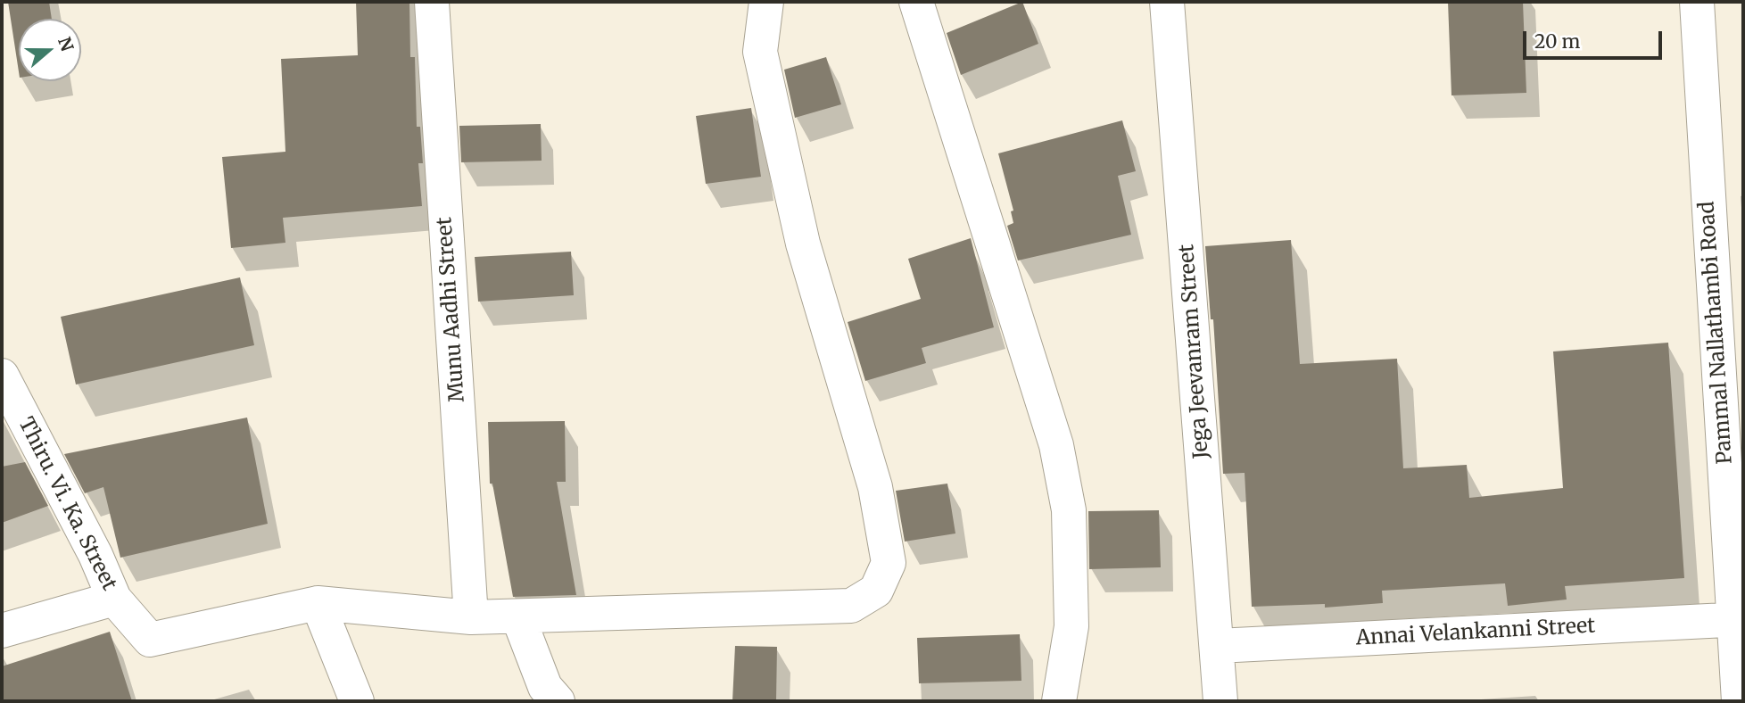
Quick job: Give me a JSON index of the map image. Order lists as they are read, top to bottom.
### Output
{
  "streets": {
    "street": [
      "Munu Aadhi Street",
      "Pammal Nallathambi Road",
      "Jega Jeevanram Street",
      "Thiru. Vi. Ka. Street",
      "Annai Velankanni Street"
    ]
  },
  "crossings": [
    ["Pammal Nallathambi Road", "Annai Velankanni Street"],
    ["Jega Jeevanram Street", "Annai Velankanni Street"]
  ],
  "scale_bar": "20 m",
  "north": "right"
}
